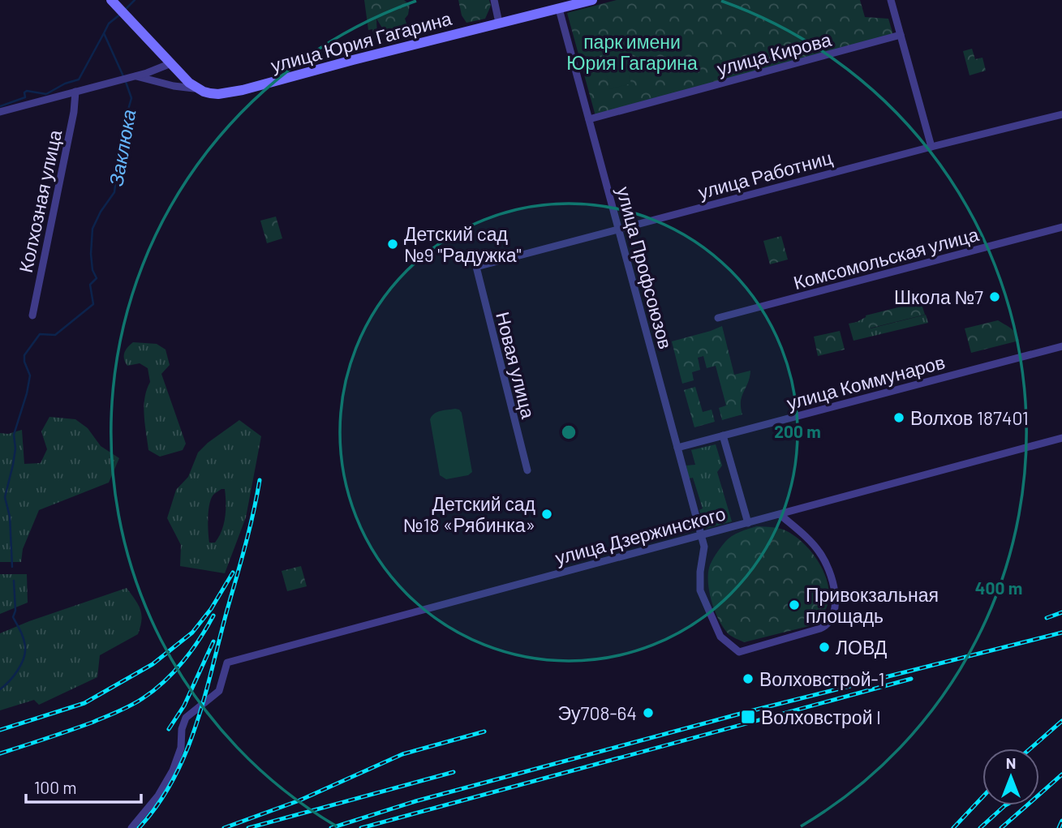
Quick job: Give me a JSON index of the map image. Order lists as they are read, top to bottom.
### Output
{
  "streets": {
    "main road": ["улица Юрия Гагарина"],
    "street": [
      "улица Кирова",
      "улица Работниц",
      "Колхозная улица",
      "Комсомольская улица",
      "улица Профсоюзов",
      "Новая улица",
      "улица Коммунаров",
      "улица Дзержинского"
    ]
  },
  "crossings": [
    ["улица Юрия Гагарина", "улица Профсоюзов"],
    ["улица Кирова", "улица Профсоюзов"],
    ["улица Работниц", "улица Профсоюзов"],
    ["улица Работниц", "Новая улица"],
    ["улица Профсоюзов", "улица Коммунаров"],
    ["улица Профсоюзов", "улица Дзержинского"]
  ],
  "water": ["Заклюка"],
  "parks": ["парк имени Юрия Гагарина"],
  "places": {
    "other": [
      "Детский cад №9 \"Радужка\"",
      "Школа №7",
      "Волхов 187401",
      "Детский сад №18 «Рябинка»",
      "Привокзальная площадь",
      "ЛОВД",
      "Волховстрой-1",
      "Эу708-64"
    ],
    "transit": ["Волховстрой I"]
  },
  "scale_bar": "100 m",
  "north": "top",
  "rings": ["200 m", "400 m"]
}
